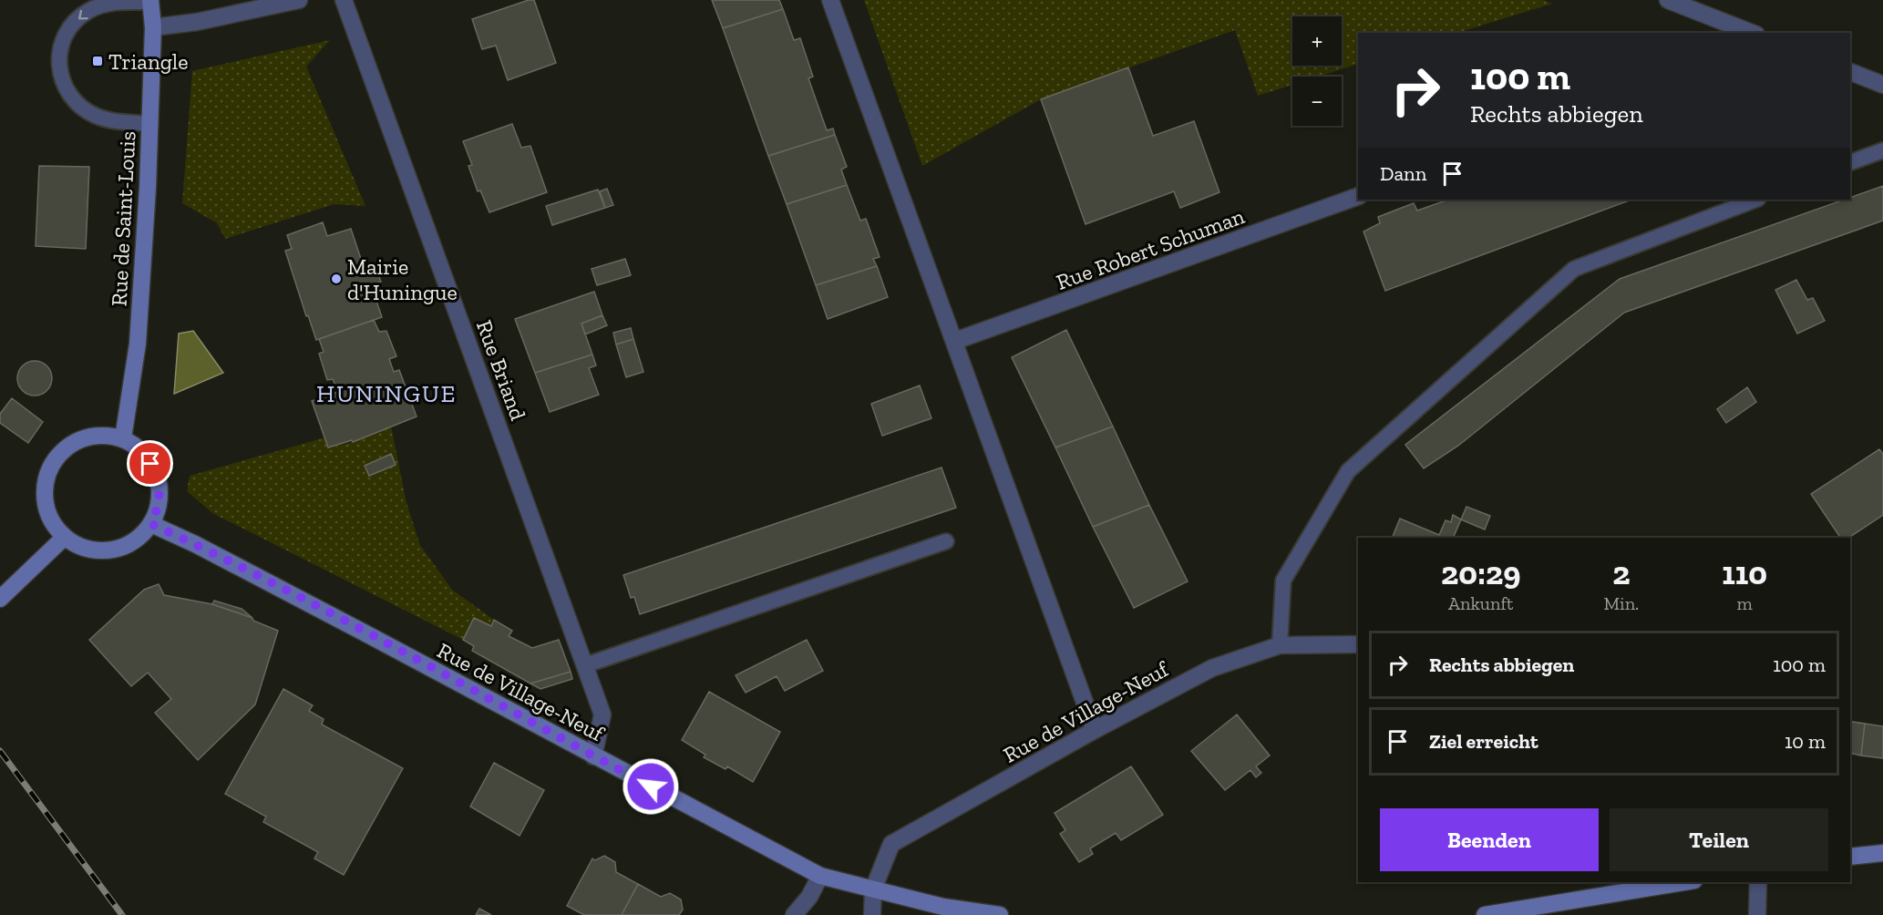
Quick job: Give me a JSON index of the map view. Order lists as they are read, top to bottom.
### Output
{
  "streets": {
    "street": [
      "Rue de Saint-Louis",
      "Rue Robert Schuman",
      "Rue Briand",
      "Rue de Village-Neuf"
    ]
  },
  "crossings": [
    ["Rue de Saint-Louis", "Rue de Village-Neuf"],
    ["Rue Briand", "Rue de Village-Neuf"]
  ],
  "districts": ["HUNINGUE"],
  "places": {
    "transit": ["Triangle"],
    "other": ["Mairie d'Huningue"]
  },
  "page": {
    "map_buttons": ["+", "−"],
    "turn": ["100 m", "Rechts abbiegen"],
    "then": "Dann",
    "eta": [
      "20:29",
      "Ankunft",
      "2",
      "Min.",
      "110",
      "m"
    ],
    "list": [
      {
        "name": "Rechts abbiegen",
        "value": "100 m"
      },
      {
        "name": "Ziel erreicht",
        "value": "10 m"
      }
    ],
    "buttons": ["Beenden", "Teilen"]
  }
}
